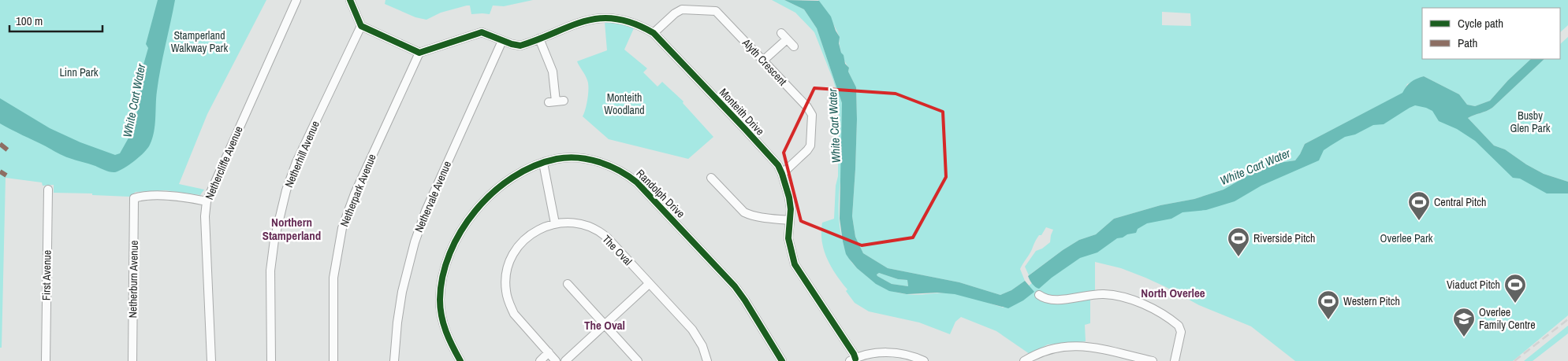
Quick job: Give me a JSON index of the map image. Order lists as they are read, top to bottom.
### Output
{
  "streets": {
    "street": [
      "Alyth Crescent",
      "Monteith Drive",
      "Netherhill Avenue",
      "Nethercliffe Avenue",
      "Netherpark Avenue",
      "Randolph Drive",
      "Nethervale Avenue",
      "The Oval",
      "First Avenue",
      "Netherburn Avenue"
    ]
  },
  "crossings": [
    ["Alyth Crescent", "Monteith Drive"],
    ["Monteith Drive", "Netherpark Avenue"],
    ["Monteith Drive", "Nethervale Avenue"],
    ["Nethercliffe Avenue", "Netherburn Avenue"]
  ],
  "districts": ["Northern Stamperland", "North Overlee", "The Oval"],
  "water": ["White Cart Water"],
  "parks": [
    "Stamperland Walkway Park",
    "Linn Park",
    "Monteith Woodland",
    "Busby Glen Park",
    "Overlee Park"
  ],
  "places": {
    "sports": [
      "Central Pitch",
      "Riverside Pitch",
      "Viaduct Pitch",
      "Western Pitch"
    ],
    "school or university": ["Overlee Family Centre"]
  },
  "legend": ["Cycle path", "Path"],
  "scale_bar": "100 m"
}
